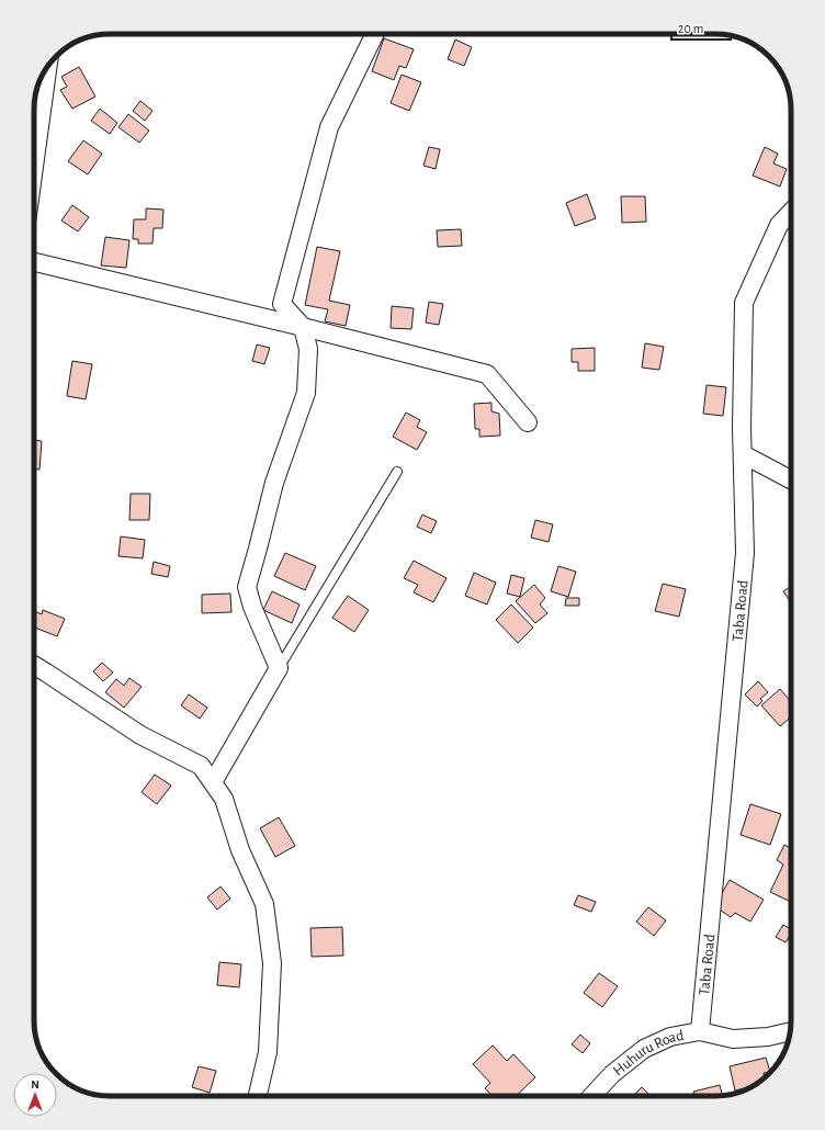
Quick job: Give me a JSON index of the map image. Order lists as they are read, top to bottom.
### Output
{
  "streets": {
    "street": ["Taba Road", "Huhuru Road"]
  },
  "crossings": [
    ["Taba Road", "Huhuru Road"]
  ],
  "scale_bar": "20 m",
  "north": "top"
}
